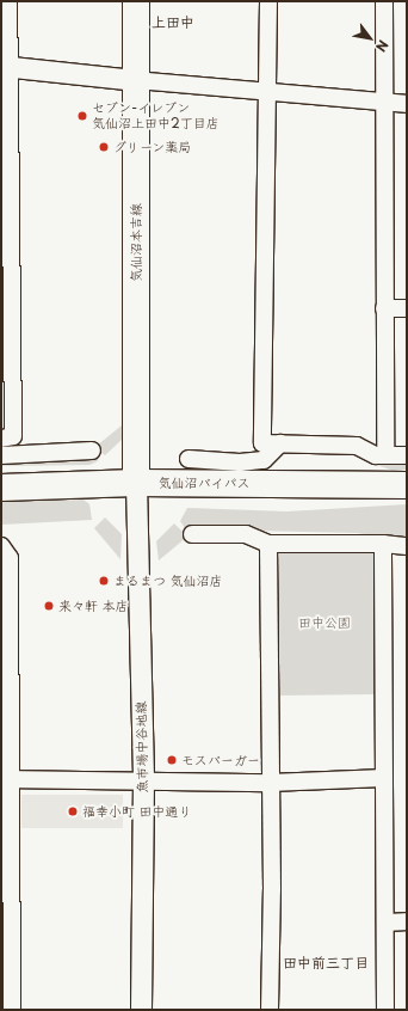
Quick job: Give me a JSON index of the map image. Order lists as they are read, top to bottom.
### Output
{
  "streets": {
    "main road": ["気仙沼本吉線", "気仙沼バイパス"],
    "street": ["魚市場中谷地線"]
  },
  "crossings": [
    ["気仙沼本吉線", "気仙沼バイパス"],
    ["気仙沼本吉線", "魚市場中谷地線"],
    ["気仙沼バイパス", "魚市場中谷地線"]
  ],
  "districts": ["上田中", "田中前三丁目"],
  "parks": ["田中公園"],
  "places": [
    "セブン-イレブン 気仙沼上田中2丁目店",
    "グリーン薬局",
    "まるまつ 気仙沼店",
    "来々軒 本店",
    "モスバーガー",
    "福幸小町 田中通り"
  ],
  "north": "bottom right"
}
